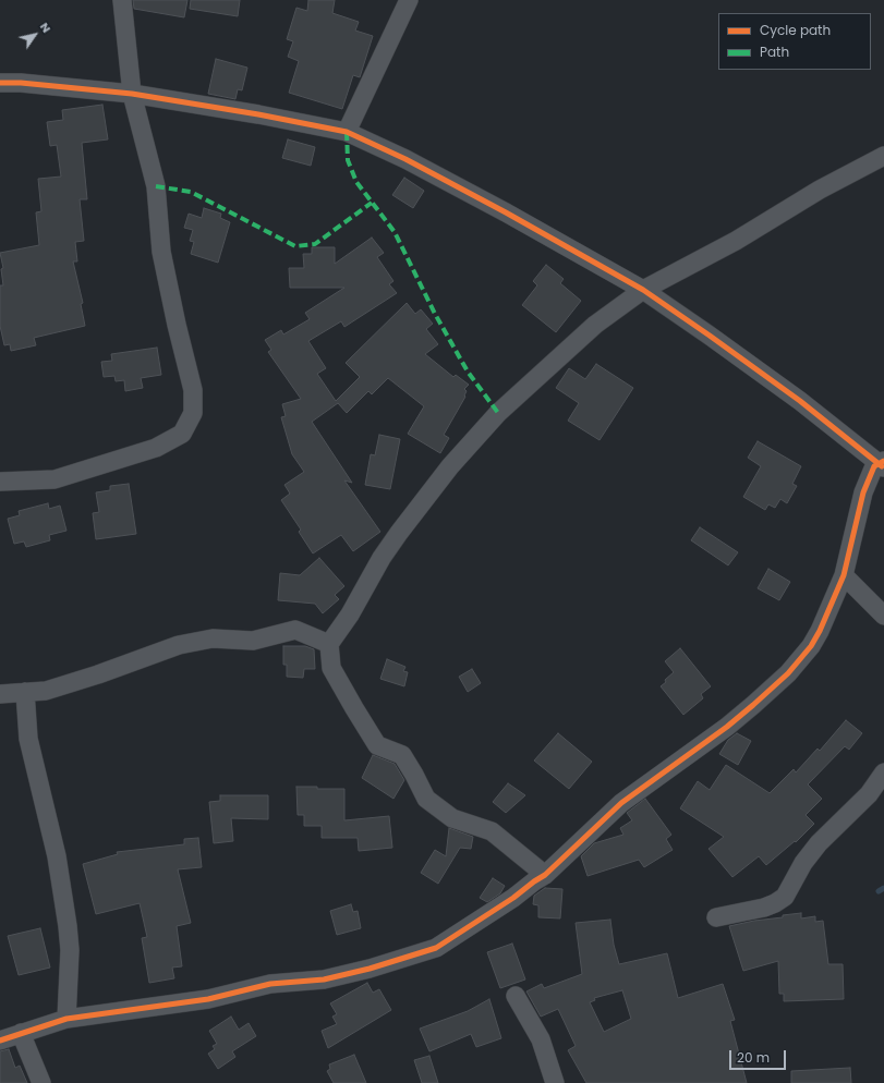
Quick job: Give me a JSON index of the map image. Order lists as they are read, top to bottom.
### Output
{
  "legend": ["Cycle path", "Path"],
  "scale_bar": "20 m",
  "north": "top right"
}
